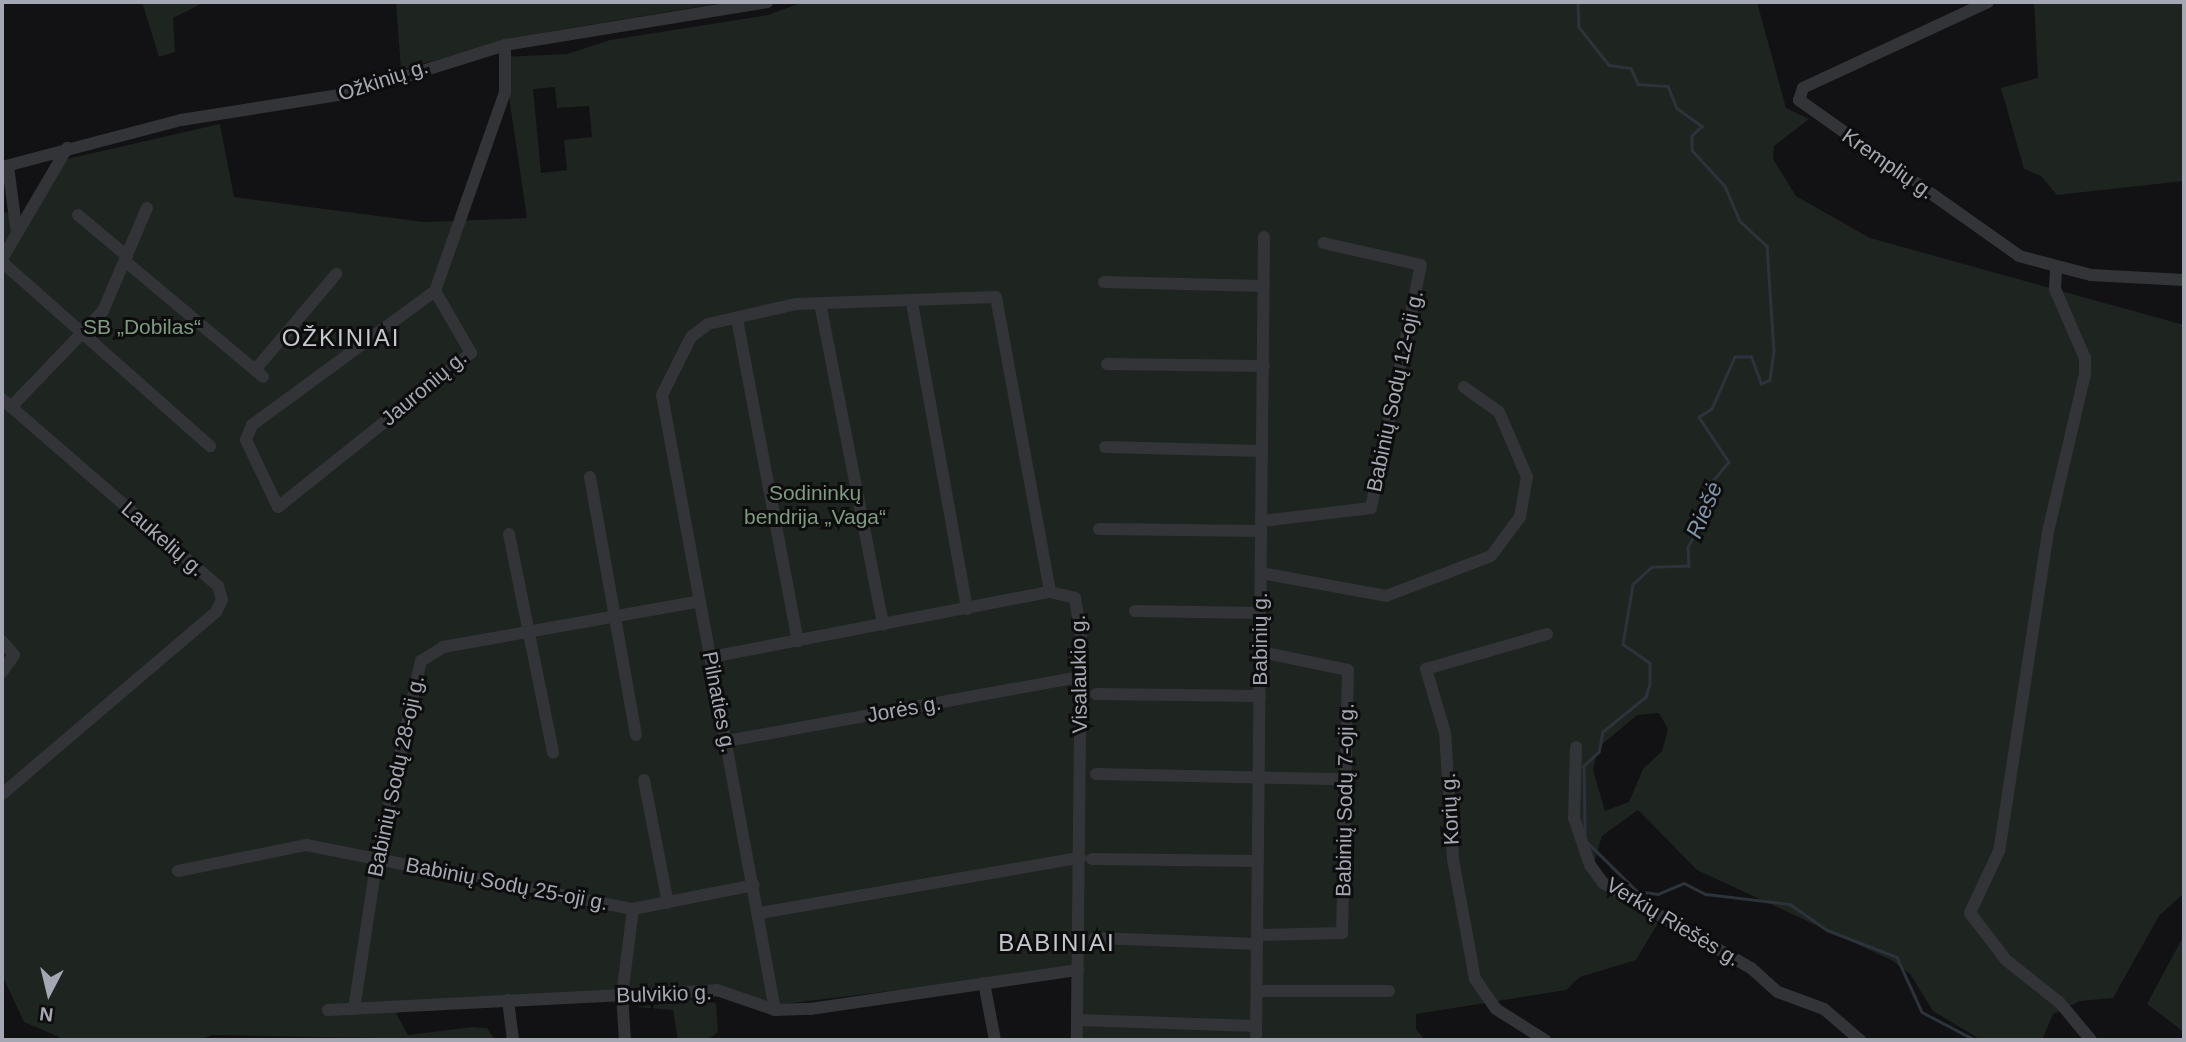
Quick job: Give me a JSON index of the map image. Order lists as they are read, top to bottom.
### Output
{
  "streets": {
    "street": [
      "Ožkinių g.",
      "Kremplių g.",
      "Jauronių g.",
      "Babinių Sodų 12-oji g.",
      "Laukelių g.",
      "Babinių g.",
      "Visalaukio g.",
      "Pilnaties g.",
      "Jorės g.",
      "Babinių Sodų 28-oji g.",
      "Babinių Sodų 7-oji g.",
      "Korių g.",
      "Babinių Sodų 25-oji g.",
      "Verkių Riešės g.",
      "Bulvikio g."
    ]
  },
  "crossings": [
    ["Babinių Sodų 12-oji g.", "Babinių g."],
    ["Babinių g.", "Babinių Sodų 7-oji g."],
    ["Visalaukio g.", "Pilnaties g."],
    ["Visalaukio g.", "Jorės g."],
    ["Visalaukio g.", "Bulvikio g."],
    ["Pilnaties g.", "Jorės g."],
    ["Pilnaties g.", "Babinių Sodų 28-oji g."],
    ["Pilnaties g.", "Babinių Sodų 25-oji g."],
    ["Pilnaties g.", "Bulvikio g."],
    ["Babinių Sodų 28-oji g.", "Babinių Sodų 25-oji g."],
    ["Babinių Sodų 28-oji g.", "Bulvikio g."]
  ],
  "districts": ["OŽKINIAI", "BABINIAI"],
  "water": ["Riešė"],
  "parks": ["SB „Dobilas“", "Sodininkų bendrija „Vaga“"],
  "north": "bottom"
}
